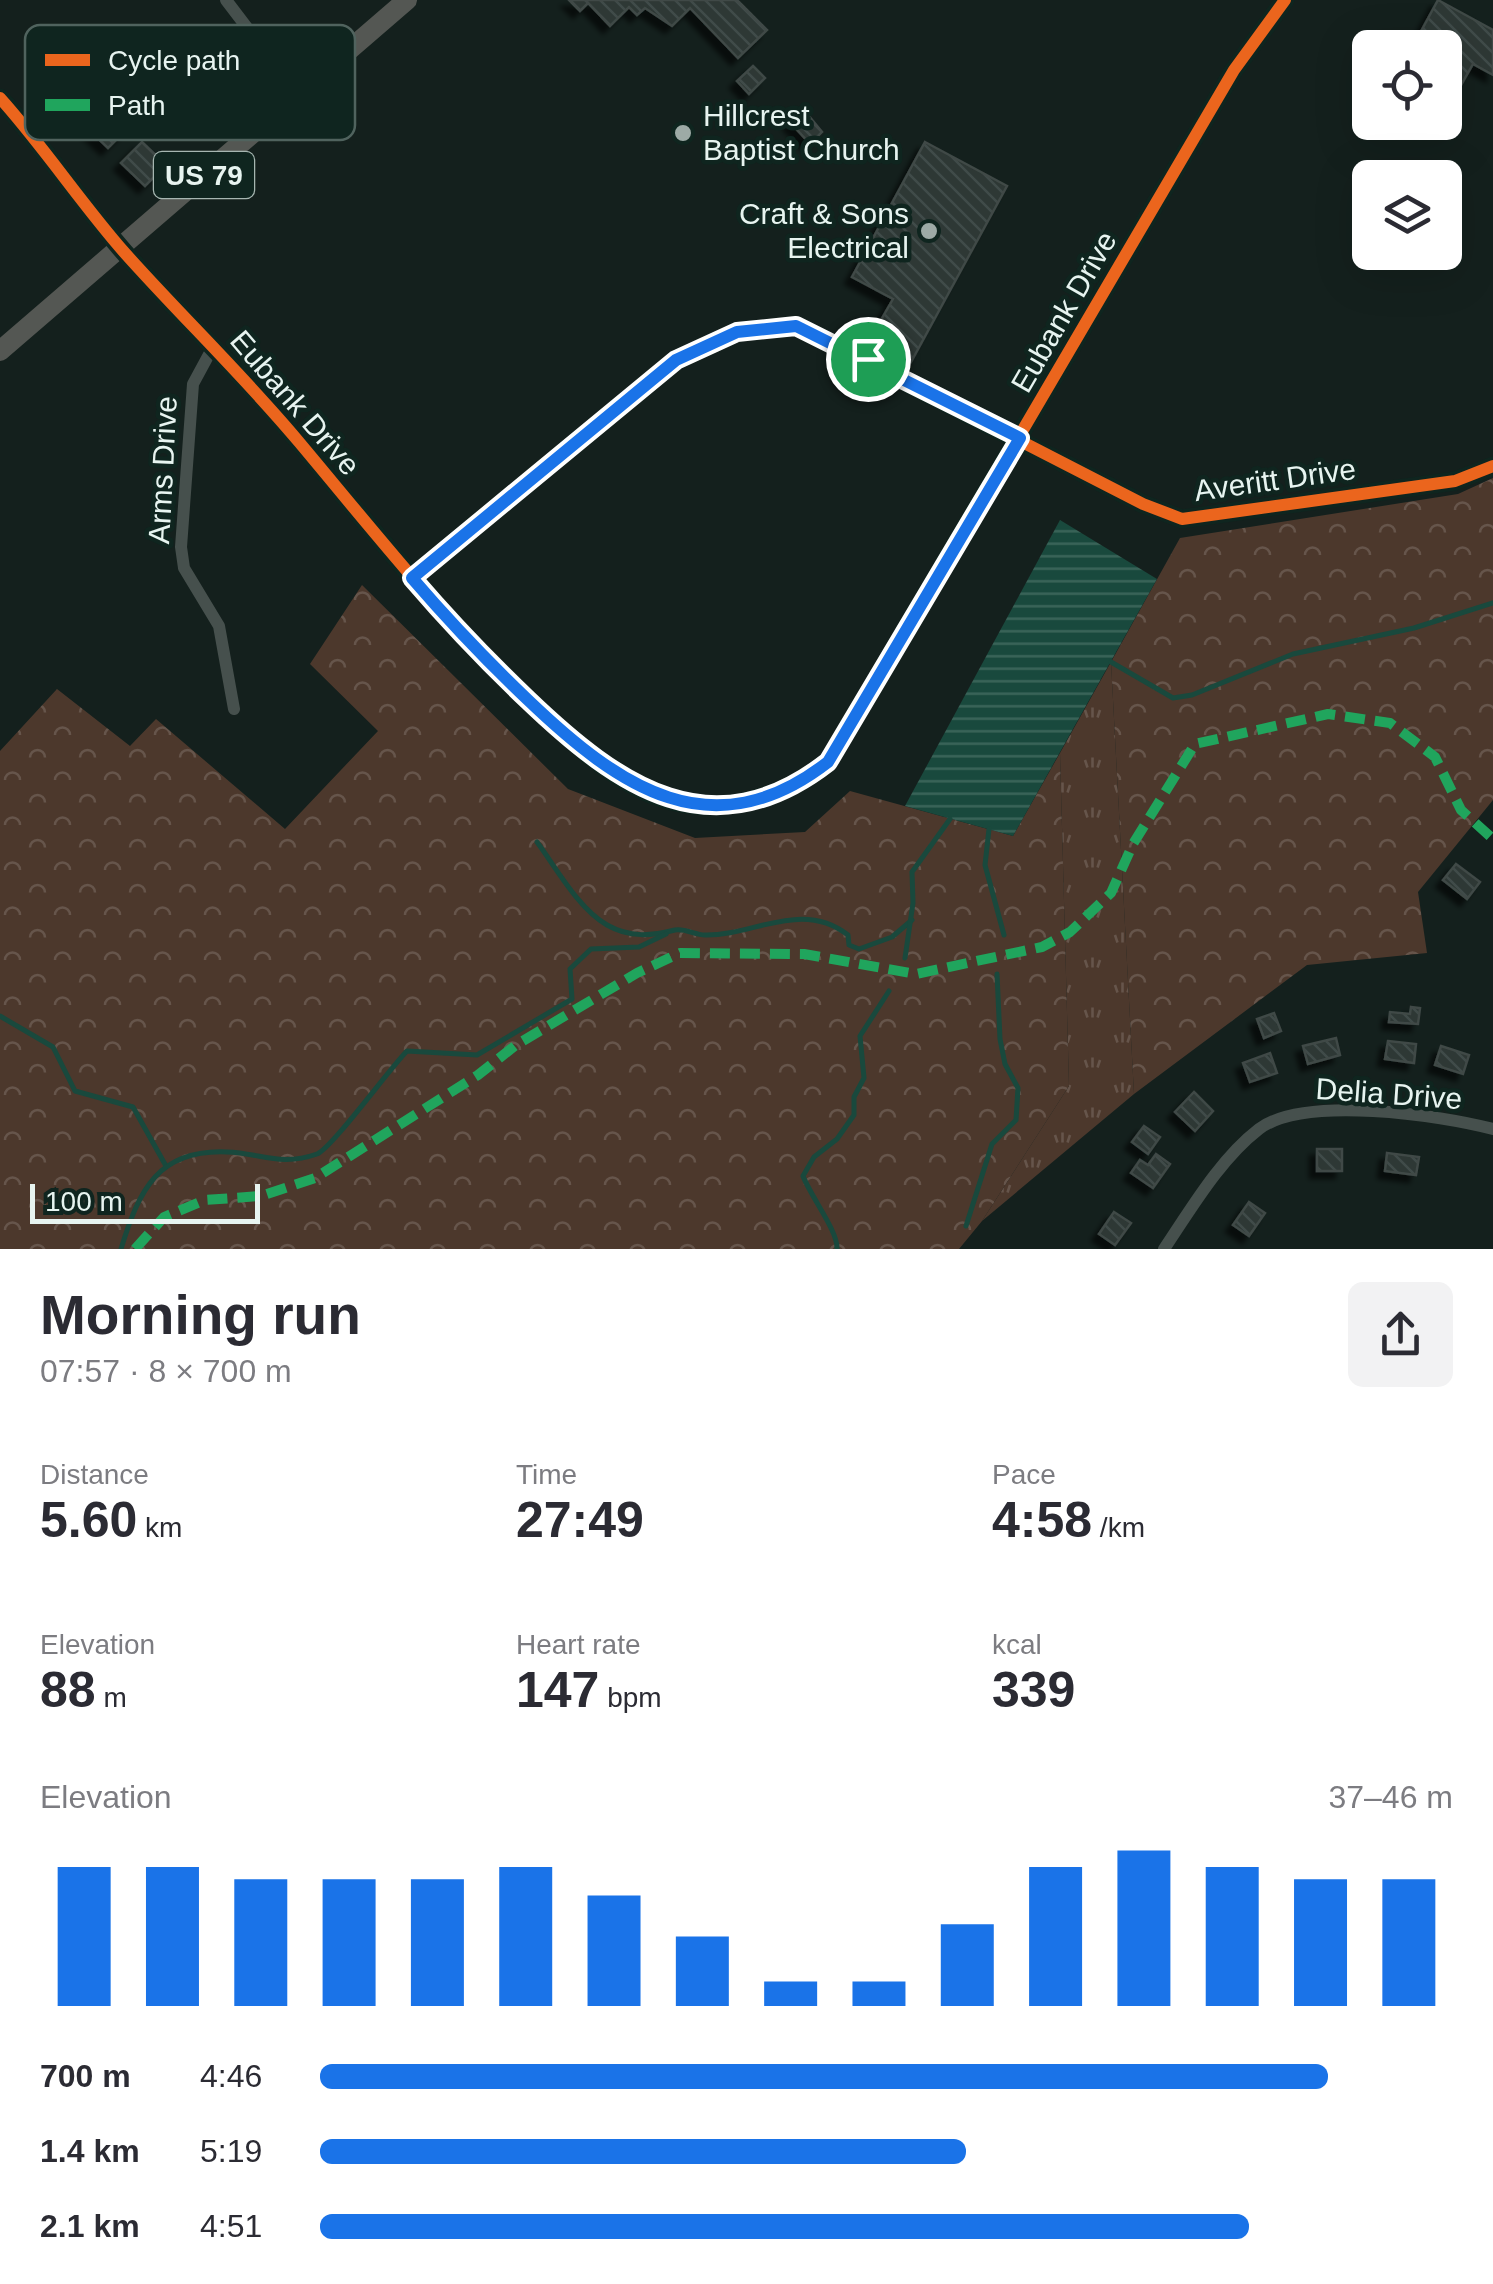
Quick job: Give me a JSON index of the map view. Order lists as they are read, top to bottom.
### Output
{
  "streets": {
    "main road": ["US 79"],
    "street": [
      "Eubank Drive",
      "Arms Drive",
      "Averitt Drive",
      "Delia Drive"
    ]
  },
  "crossings": [
    ["US 79", "Eubank Drive"],
    ["Eubank Drive", "Arms Drive"],
    ["Eubank Drive", "Averitt Drive"]
  ],
  "places": ["Hillcrest Baptist Church", "Craft & Sons Electrical"],
  "legend": ["Cycle path", "Path"],
  "scale_bar": "100 m",
  "page": {
    "scale": "100 m",
    "heading": ["Morning run", "07:57 · 8 × 700 m"],
    "stats": [
      ["Distance", "5.60 km"],
      ["Time", "27:49"],
      ["Pace", "4:58 /km"],
      ["Elevation", "88 m"],
      ["Heart rate", "147 bpm"],
      ["kcal", "339"]
    ],
    "chart": ["Elevation", "37–46 m"],
    "list": [
      {
        "name": "700 m",
        "note": "4:46"
      },
      {
        "name": "1.4 km",
        "note": "5:19"
      },
      {
        "name": "2.1 km",
        "note": "4:51"
      }
    ]
  }
}
